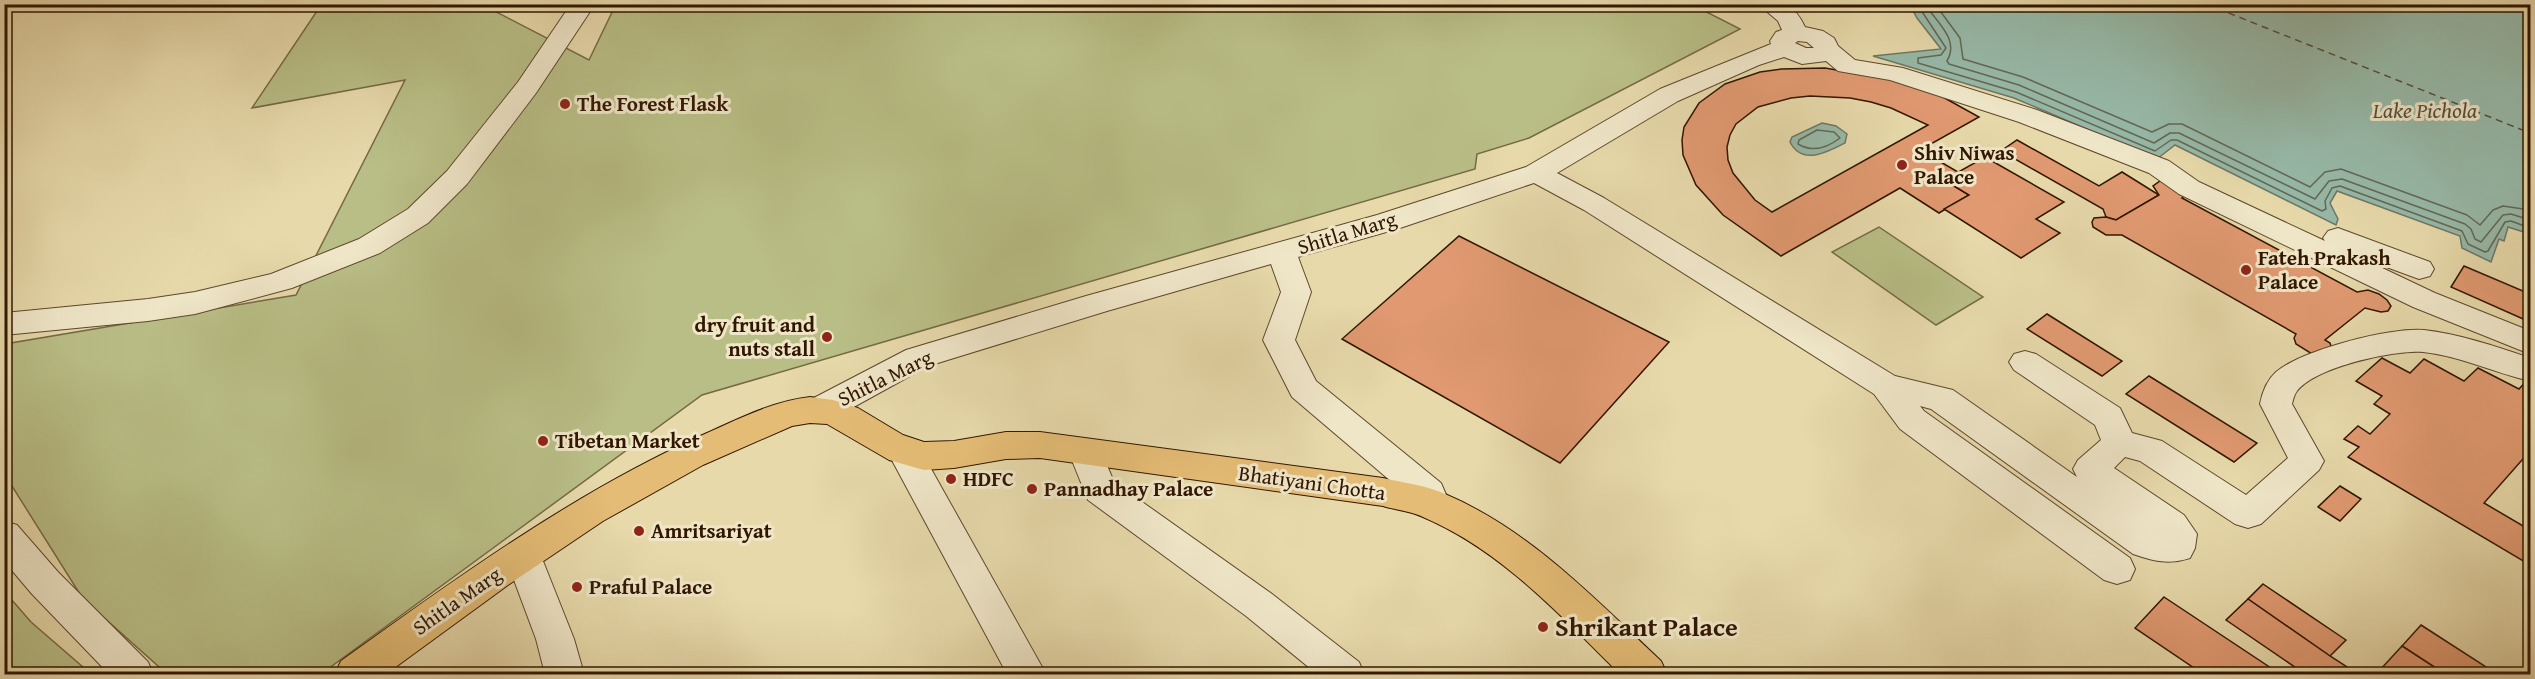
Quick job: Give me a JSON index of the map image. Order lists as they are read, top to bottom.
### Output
{
  "streets": {
    "main road": ["Shitla Marg", "Bhatiyani Chotta"]
  },
  "crossings": [
    ["Shitla Marg", "Bhatiyani Chotta"]
  ],
  "water": ["Lake Pichola"],
  "places": [
    "The Forest Flask",
    "Shiv Niwas Palace",
    "Fateh Prakash Palace",
    "dry fruit and nuts stall",
    "Tibetan Market",
    "HDFC",
    "Pannadhay Palace",
    "Amritsariyat",
    "Praful Palace",
    "Shrikant Palace"
  ]
}
